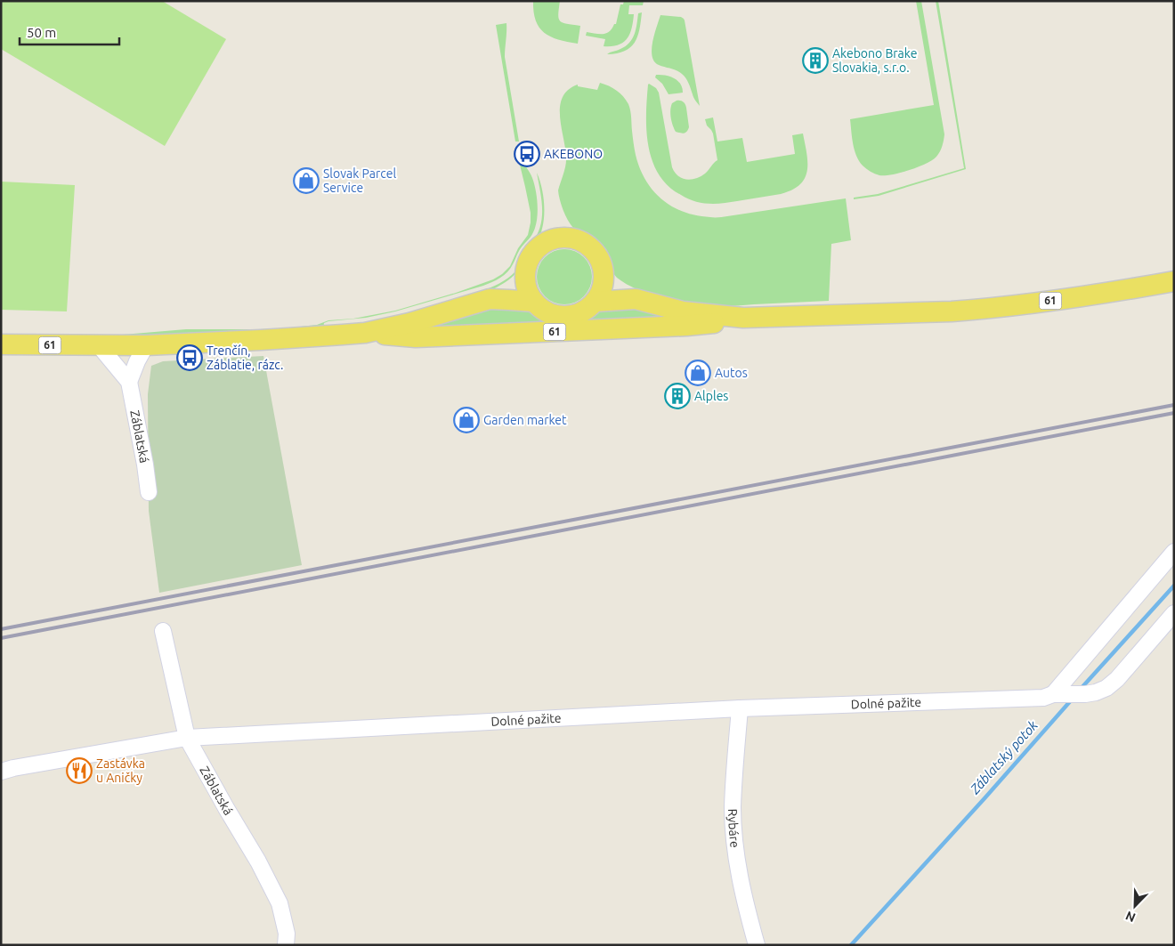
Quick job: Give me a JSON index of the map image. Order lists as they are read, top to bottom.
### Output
{
  "streets": {
    "main road": ["61"],
    "street": ["Záblatská", "Dolné pažite", "Rybáre"]
  },
  "crossings": [
    ["61", "Záblatská"],
    ["Záblatská", "Dolné pažite"],
    ["Dolné pažite", "Rybáre"]
  ],
  "water": ["Záblatský potok"],
  "places": {
    "building": ["Akebono Brake Slovakia, s.r.o.", "Alples"],
    "bus stop": ["AKEBONO", "Trenčín, Záblatie, rázc."],
    "shop": ["Slovak Parcel Service", "Autos", "Garden market"],
    "restaurant": ["Zastávka u Aničky"]
  },
  "scale_bar": "50 m",
  "north": "bottom left"
}
